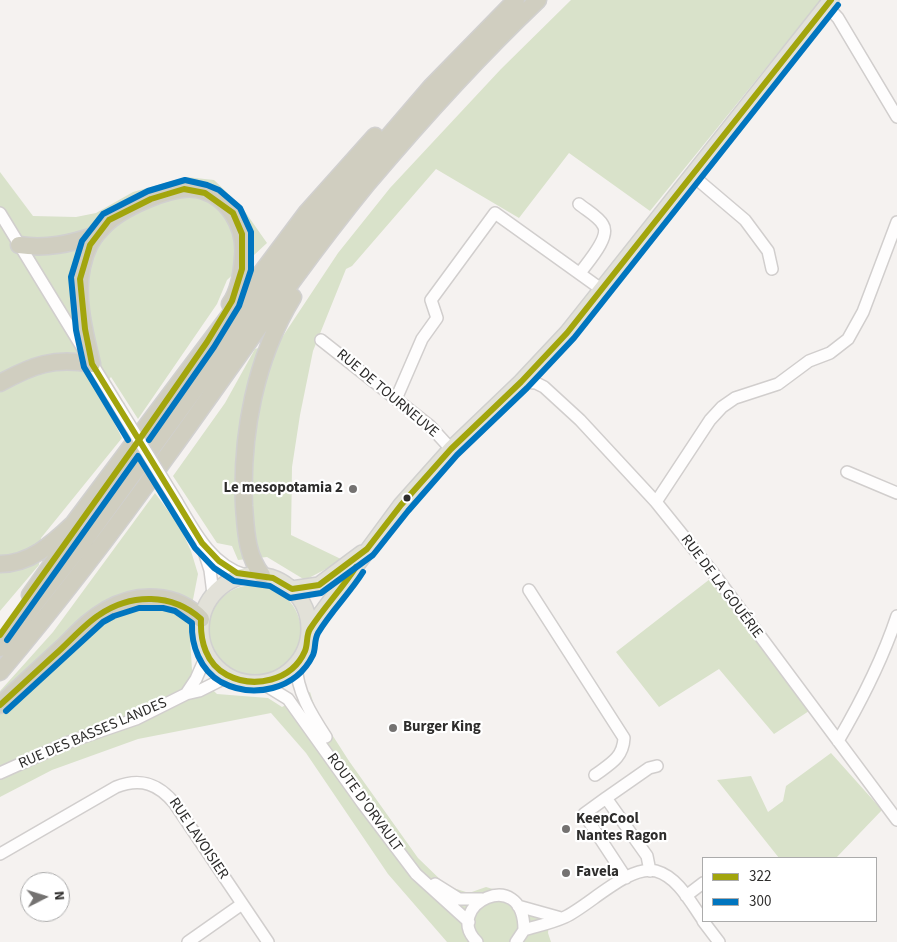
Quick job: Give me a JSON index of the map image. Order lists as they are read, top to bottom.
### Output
{
  "streets": {
    "street": [
      "RUE DE TOURNEUVE",
      "RUE DE LA GOUÉRIE",
      "RUE DES BASSES LANDES",
      "ROUTE D'ORVAULT",
      "RUE LAVOISIER"
    ]
  },
  "crossings": [
    ["RUE DES BASSES LANDES", "ROUTE D'ORVAULT"]
  ],
  "places": [
    "Le mesopotamia 2",
    "Burger King",
    "KeepCool Nantes Ragon",
    "Favela"
  ],
  "lines": ["transit line 322", "transit line 300"],
  "legend": ["322", "300"],
  "north": "right"
}
